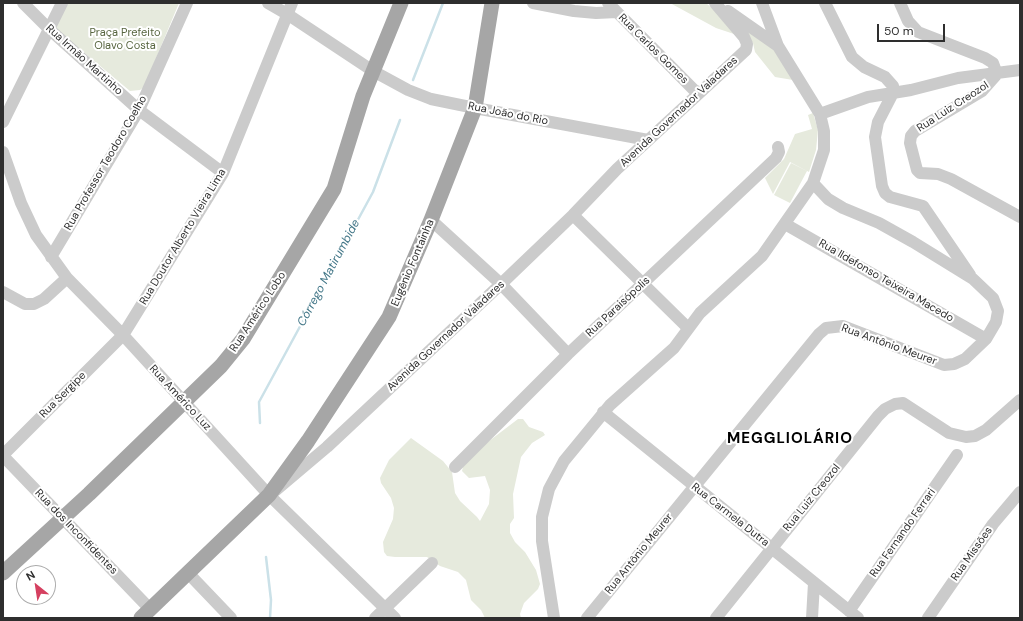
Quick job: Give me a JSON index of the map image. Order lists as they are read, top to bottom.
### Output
{
  "streets": {
    "main road": ["Avenida Governador Valadares", "Eugênio Fontainha", "Rua Américo Lobo"],
    "street": [
      "Rua Carlos Gomes",
      "Rua Irmão Martinho",
      "Rua Luiz Creozol",
      "Rua João do Rio",
      "Rua Professor Teodoro Coelho",
      "Rua Doutor Alberto Vieira Lima",
      "Rua Ildefonso Teixeira Macedo",
      "Rua Paraisópolis",
      "Rua Antônio Meurer",
      "Rua Sergipe",
      "Rua Américo Luz",
      "Rua Carmela Dutra",
      "Rua dos Inconfidentes",
      "Rua Fernando Ferrari",
      "Rua Missões"
    ]
  },
  "crossings": [
    ["Rua Carlos Gomes", "Avenida Governador Valadares"],
    ["Rua Irmão Martinho", "Rua Professor Teodoro Coelho"],
    ["Rua Irmão Martinho", "Rua Doutor Alberto Vieira Lima"],
    ["Rua Luiz Creozol", "Rua Carmela Dutra"],
    ["Avenida Governador Valadares", "Rua João do Rio"],
    ["Avenida Governador Valadares", "Eugênio Fontainha"],
    ["Avenida Governador Valadares", "Rua Américo Luz"],
    ["Avenida Governador Valadares", "Rua dos Inconfidentes"],
    ["Rua João do Rio", "Rua Doutor Alberto Vieira Lima"],
    ["Rua João do Rio", "Eugênio Fontainha"],
    ["Rua João do Rio", "Rua Américo Lobo"],
    ["Rua Professor Teodoro Coelho", "Rua Américo Luz"],
    ["Rua Doutor Alberto Vieira Lima", "Rua Sergipe"],
    ["Rua Doutor Alberto Vieira Lima", "Rua Américo Luz"],
    ["Eugênio Fontainha", "Rua Américo Luz"],
    ["Rua Ildefonso Teixeira Macedo", "Rua Antônio Meurer"],
    ["Rua Américo Lobo", "Rua Américo Luz"],
    ["Rua Américo Lobo", "Rua dos Inconfidentes"],
    ["Rua Antônio Meurer", "Rua Carmela Dutra"],
    ["Rua Sergipe", "Rua Américo Luz"],
    ["Rua Sergipe", "Rua dos Inconfidentes"],
    ["Rua Carmela Dutra", "Rua Fernando Ferrari"]
  ],
  "districts": ["MEGGLIOLÁRIO"],
  "water": ["Córrego Matirumbide"],
  "parks": ["Praça Prefeito Olavo Costa"],
  "scale_bar": "50 m",
  "north": "top left"
}
